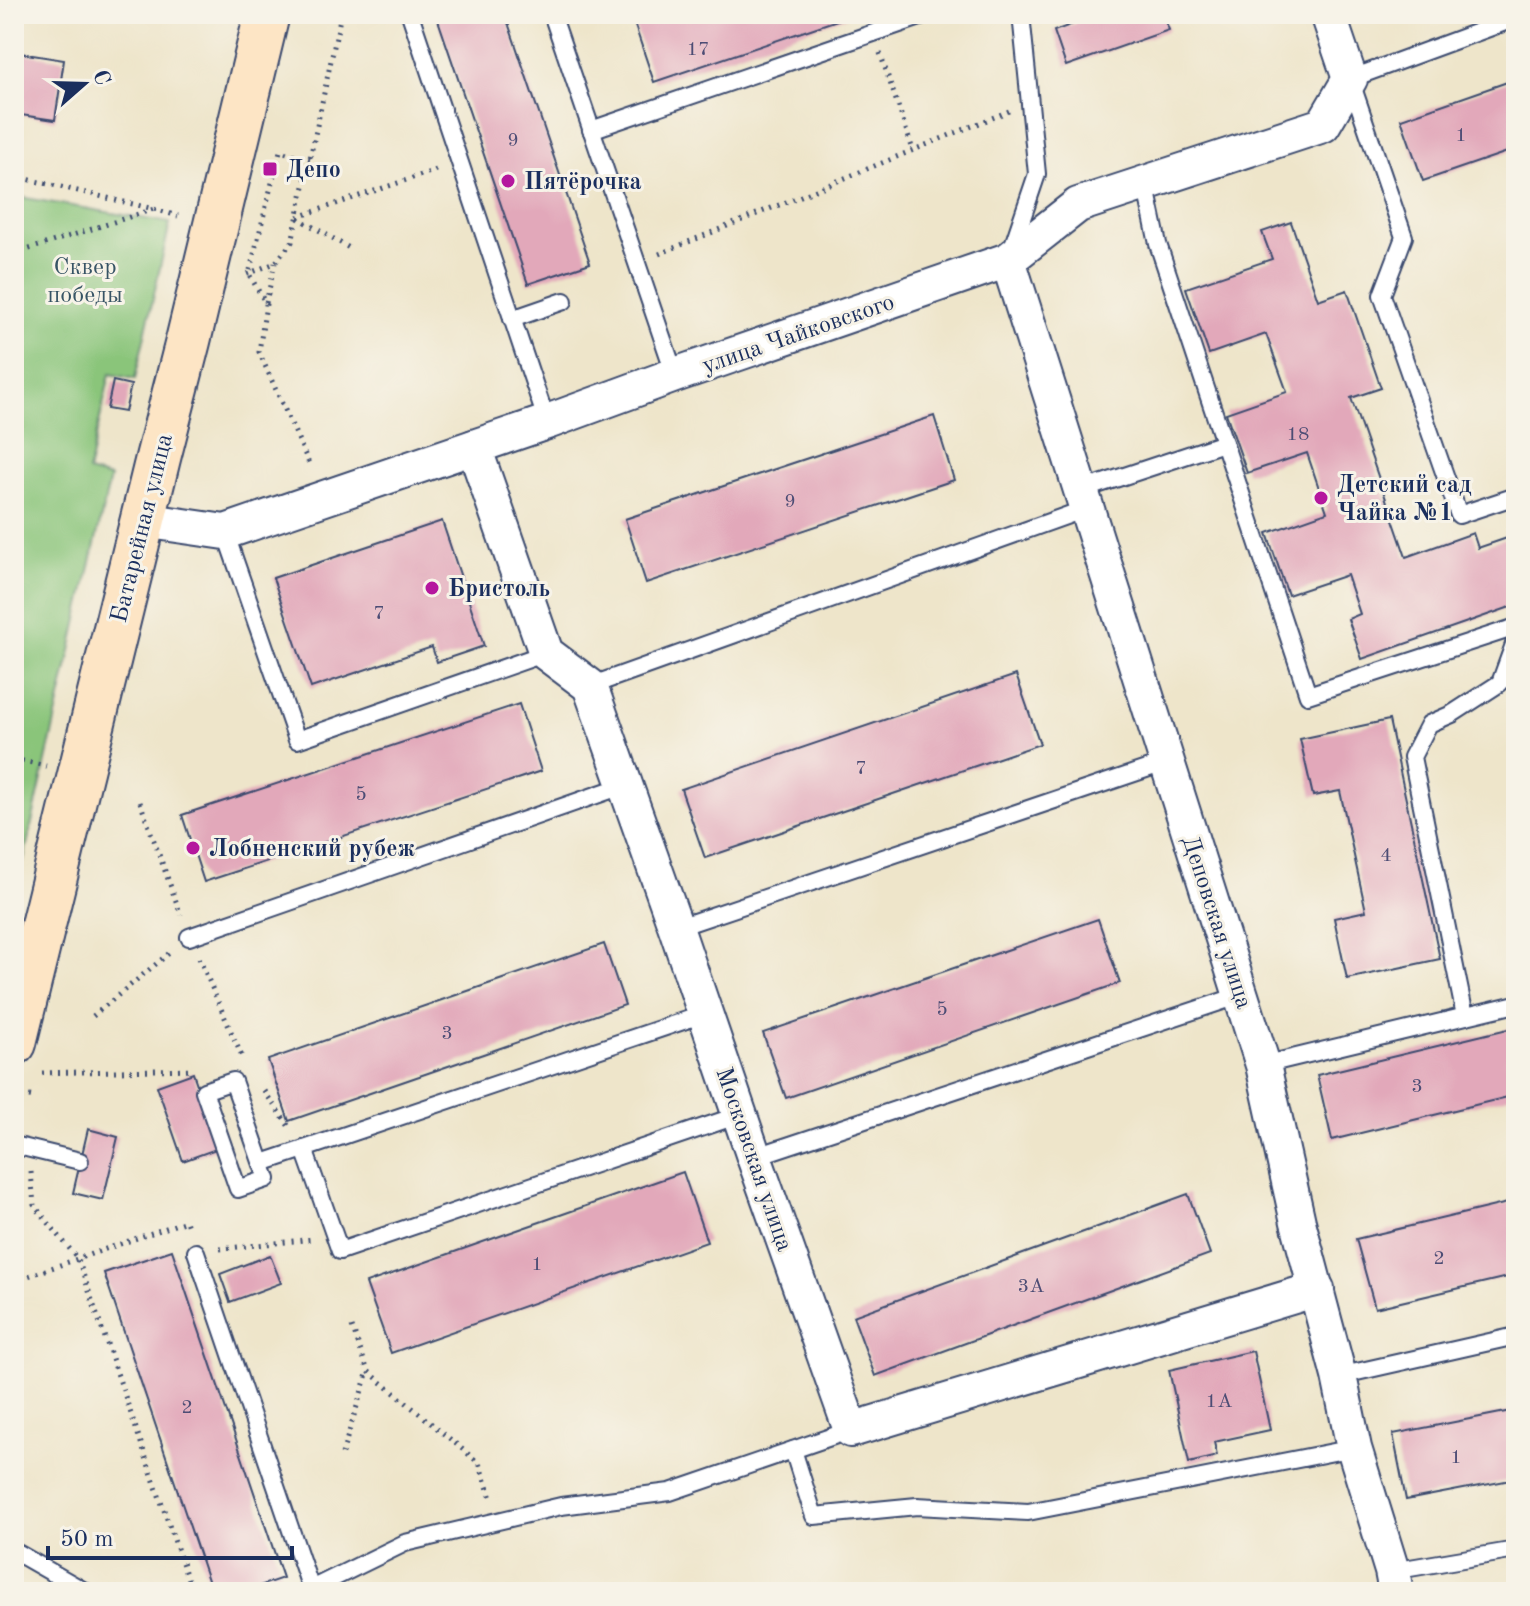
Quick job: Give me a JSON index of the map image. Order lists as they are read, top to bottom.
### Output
{
  "streets": {
    "main road": ["Батарейная улица"],
    "street": ["улица Чайковского", "Деповская улица", "Московская улица"]
  },
  "crossings": [
    ["улица Чайковского", "Батарейная улица"],
    ["улица Чайковского", "Деповская улица"]
  ],
  "parks": ["Сквер победы"],
  "places": {
    "transit": ["Депо"],
    "other": [
      "Пятёрочка",
      "Детский сад Чайка №1",
      "Бристоль",
      "Лобненский рубеж"
    ]
  },
  "house_numbers": [
    "17",
    "1",
    "9",
    "18",
    "9",
    "7",
    "7",
    "5",
    "4",
    "5",
    "3",
    "3",
    "2",
    "1",
    "3А",
    "1А",
    "2",
    "1"
  ],
  "scale_bar": "50 m",
  "north": "right"
}
